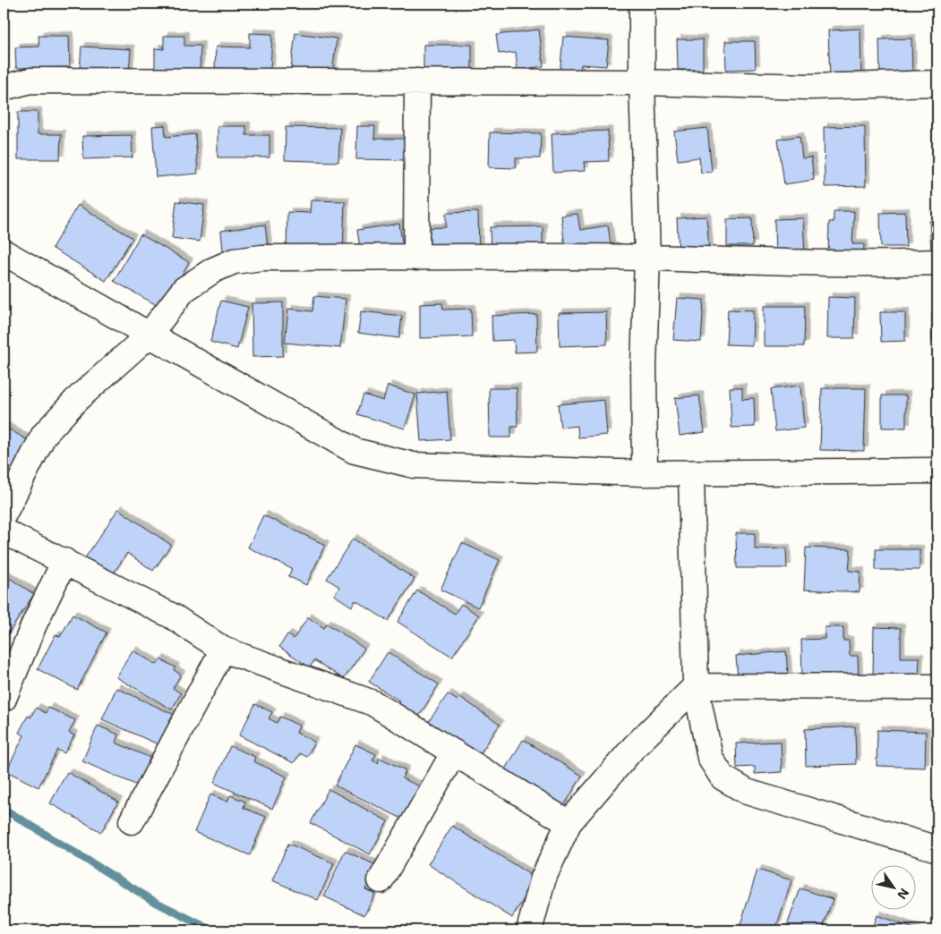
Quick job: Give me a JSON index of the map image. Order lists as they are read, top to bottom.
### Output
{
  "north": "bottom right"
}
